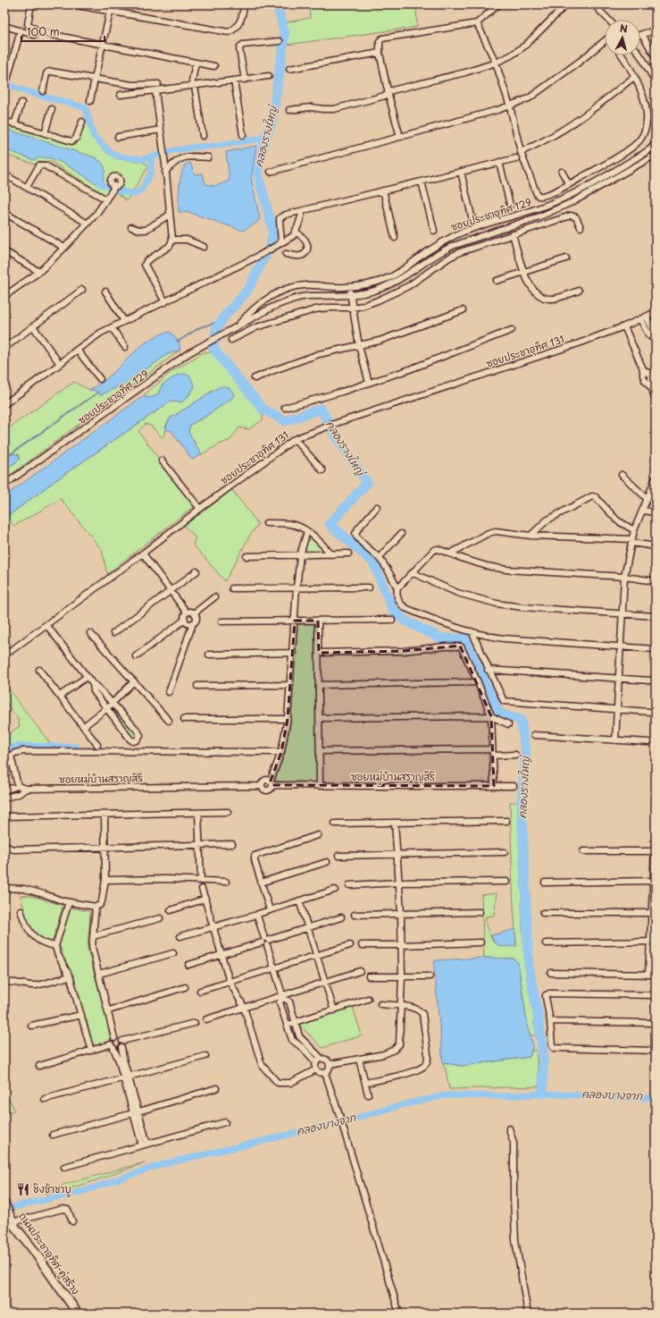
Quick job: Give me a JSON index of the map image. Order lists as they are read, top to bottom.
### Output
{
  "streets": {
    "main road": ["ถนนประชาอุทิศ-คู่สร้าง"],
    "street": ["ซอยประชาอุทิศ 129", "ซอยประชาอุทิศ 131", "ซอยหมู่บ้านสราญสิริ"]
  },
  "water": ["คลองรางใหญ่", "คลองบางจาก"],
  "places": {
    "restaurant": ["ชิงช้าชาบู"]
  },
  "scale_bar": "100 m",
  "north": "top"
}
